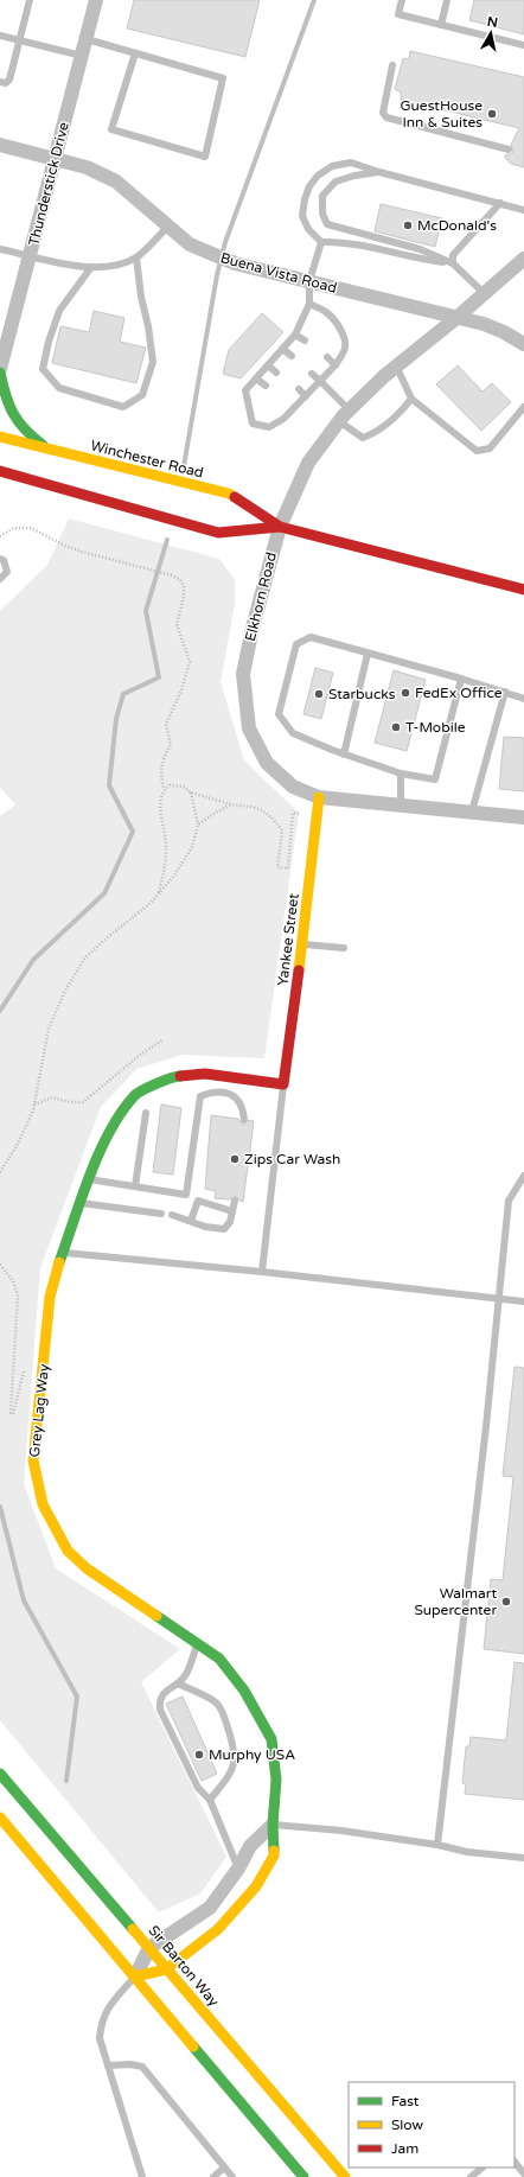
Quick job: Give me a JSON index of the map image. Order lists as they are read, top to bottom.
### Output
{
  "streets": {
    "main road": [
      "Winchester Road",
      "Yankee Street",
      "Grey Lag Way",
      "Sir Barton Way"
    ],
    "street": ["Thunderstick Drive", "Buena Vista Road", "Elkhorn Road"]
  },
  "crossings": [
    ["Thunderstick Drive", "Buena Vista Road"],
    ["Buena Vista Road", "Elkhorn Road"],
    ["Winchester Road", "Elkhorn Road"],
    ["Elkhorn Road", "Yankee Street"],
    ["Yankee Street", "Grey Lag Way"],
    ["Grey Lag Way", "Sir Barton Way"]
  ],
  "places": [
    "GuestHouse Inn & Suites",
    "McDonald's",
    "FedEx Office",
    "Starbucks",
    "T-Mobile",
    "Zips Car Wash",
    "Walmart Supercenter",
    "Murphy USA"
  ],
  "legend": ["Fast", "Slow", "Jam"],
  "north": "top"
}
